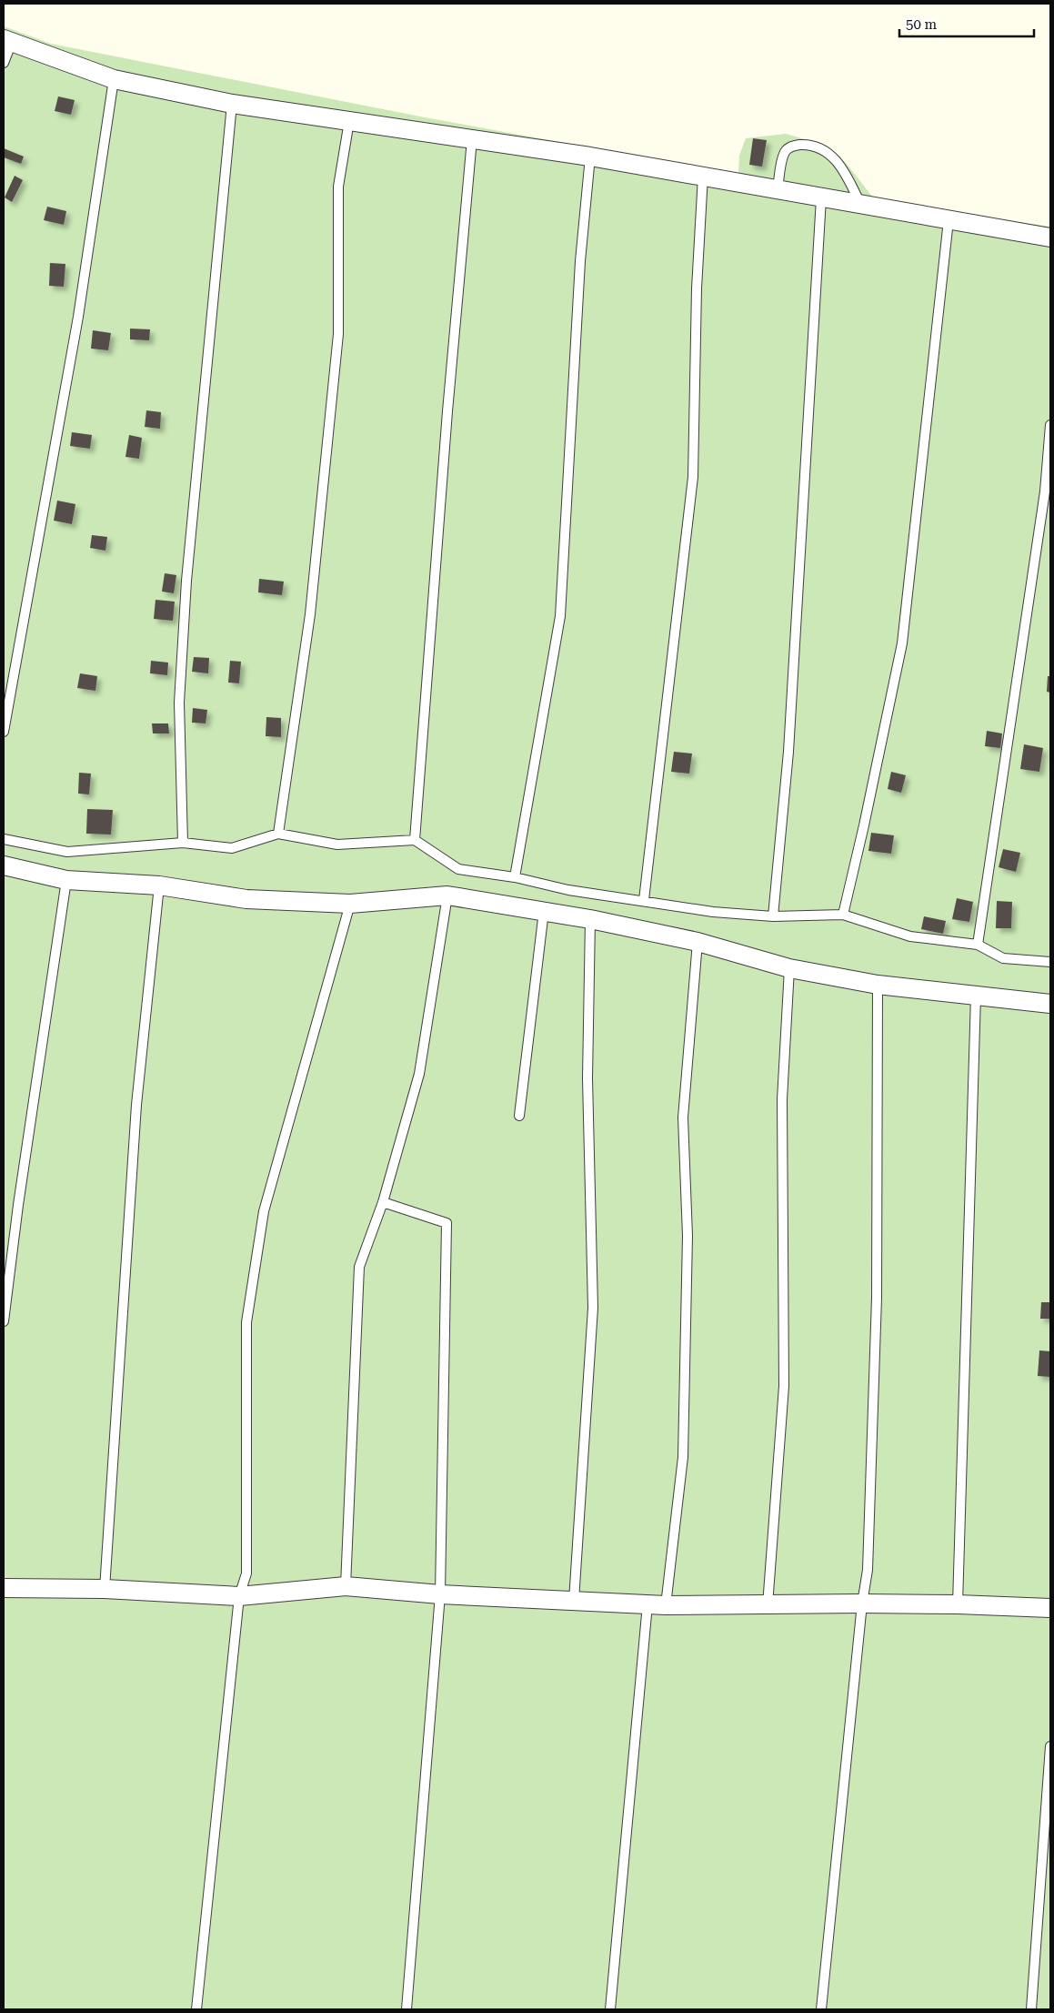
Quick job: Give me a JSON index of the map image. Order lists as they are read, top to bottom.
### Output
{
  "scale_bar": "50 m"
}
